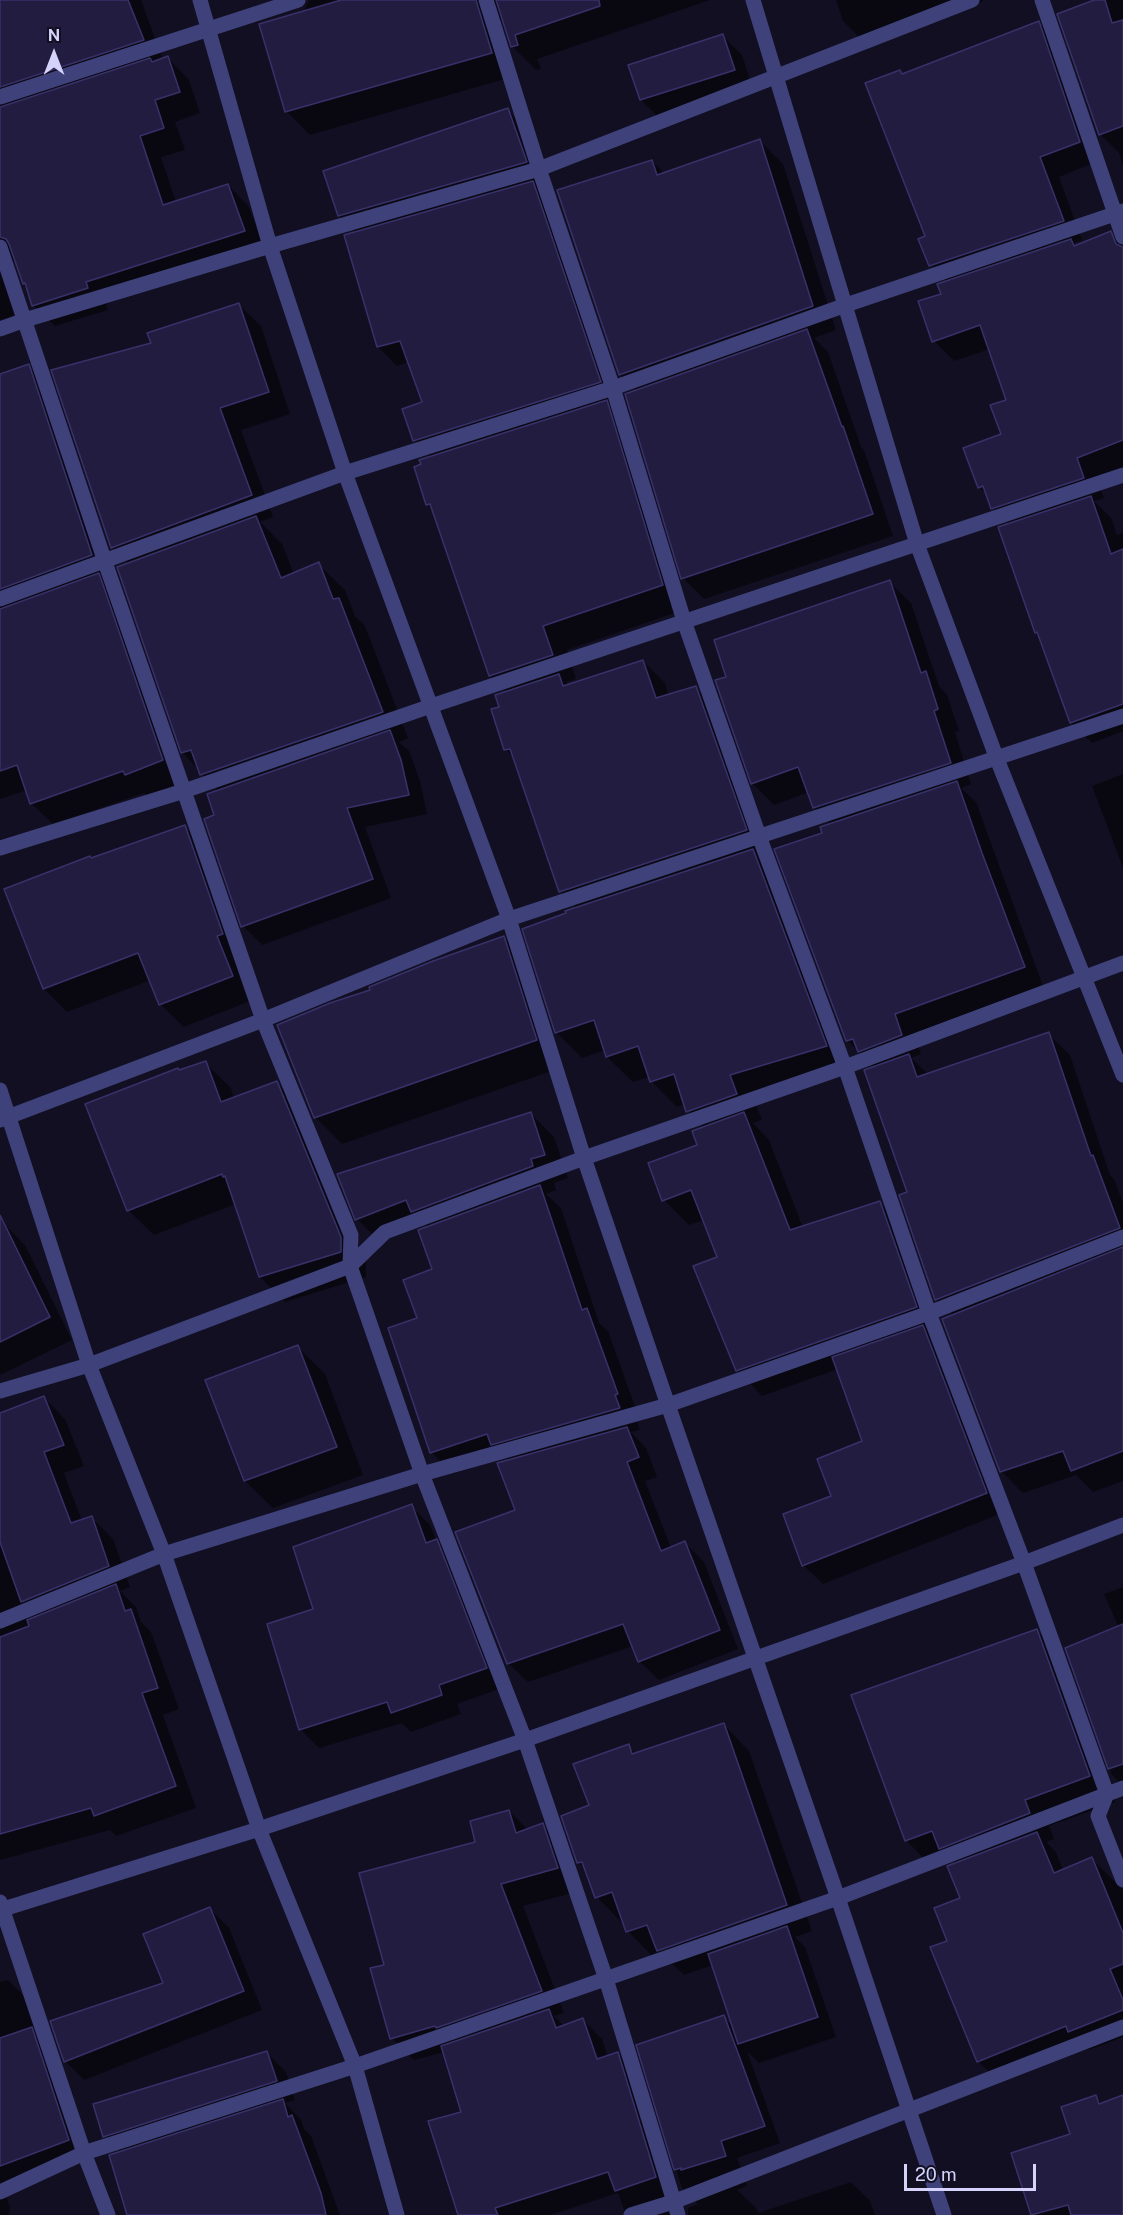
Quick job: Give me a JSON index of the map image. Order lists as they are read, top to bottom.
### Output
{
  "scale_bar": "20 m",
  "north": "top"
}
